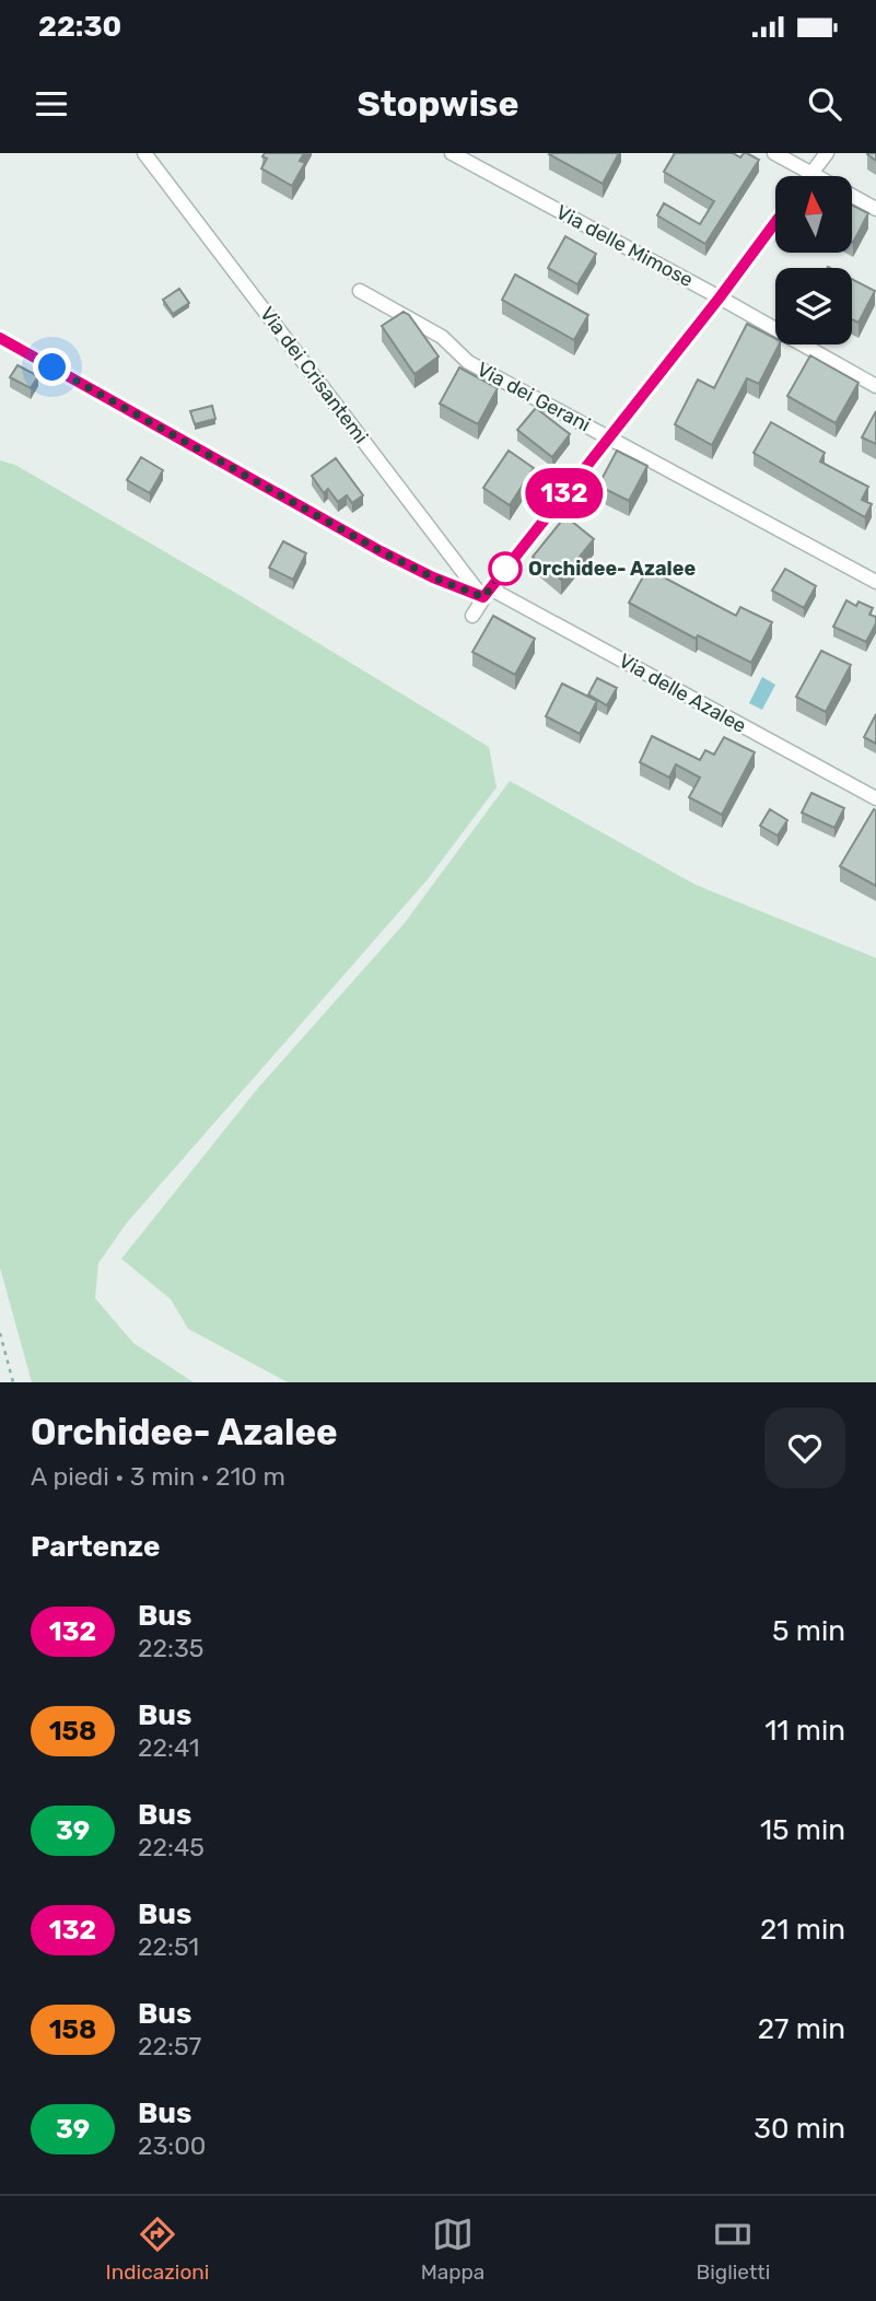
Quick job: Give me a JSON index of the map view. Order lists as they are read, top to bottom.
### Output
{
  "streets": {
    "street": [
      "Via delle Mimose",
      "Via dei Crisantemi",
      "Via dei Gerani",
      "Via delle Azalee"
    ]
  },
  "crossings": [
    ["Via dei Crisantemi", "Via delle Azalee"]
  ],
  "places": ["Orchidee- Azalee"],
  "lines": ["bus line 132"],
  "north": "top",
  "page": {
    "status": "22:30",
    "header": "Stopwise",
    "on_map": "132",
    "heading": [
      ["Orchidee- Azalee", "A piedi · 3 min · 210 m"],
      "Partenze"
    ],
    "list": [
      {
        "mark": "132",
        "name": "Bus",
        "note": "22:35",
        "value": "5 min"
      },
      {
        "mark": "158",
        "name": "Bus",
        "note": "22:41",
        "value": "11 min"
      },
      {
        "mark": "39",
        "name": "Bus",
        "note": "22:45",
        "value": "15 min"
      },
      {
        "mark": "132",
        "name": "Bus",
        "note": "22:51",
        "value": "21 min"
      },
      {
        "mark": "158",
        "name": "Bus",
        "note": "22:57",
        "value": "27 min"
      },
      {
        "mark": "39",
        "name": "Bus",
        "note": "23:00",
        "value": "30 min"
      }
    ],
    "tabs": ["Indicazioni", "Mappa", "Biglietti"]
  }
}
